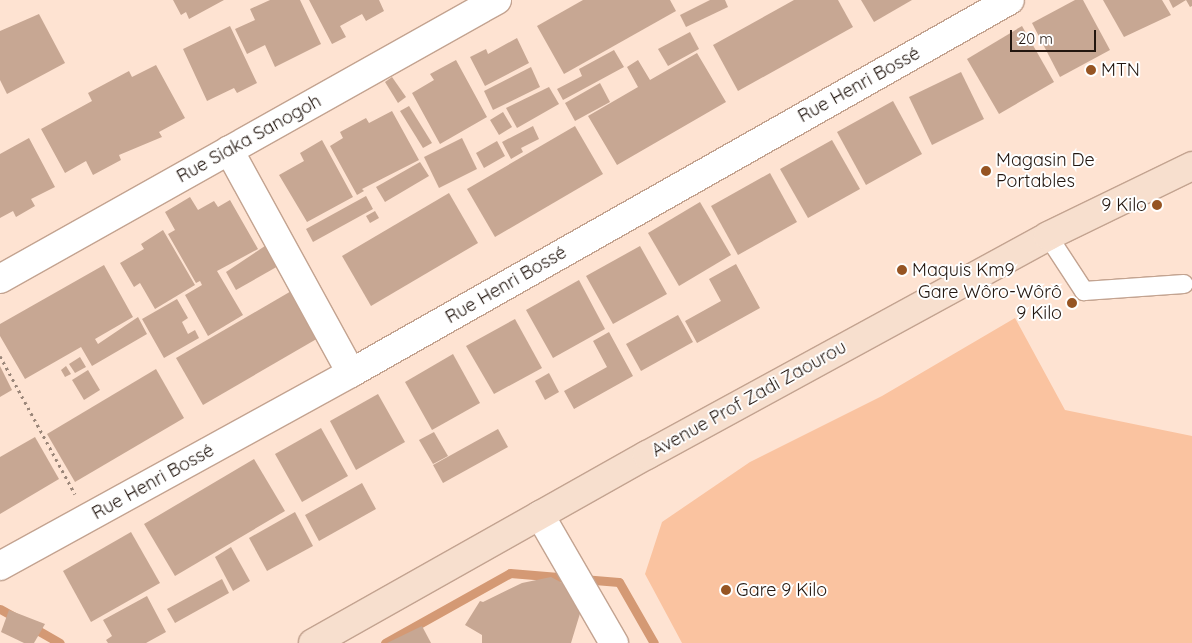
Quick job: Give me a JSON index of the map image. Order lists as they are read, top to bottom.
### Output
{
  "streets": {
    "main road": ["Avenue Prof Zadi Zaourou"],
    "street": ["Rue Henri Bossé", "Rue Siaka Sanogoh"]
  },
  "places": [
    "MTN",
    "Magasin De Portables",
    "9 Kilo",
    "Maquis Km9",
    "Gare Wôro-Wôrô 9 Kilo",
    "Gare 9 Kilo"
  ],
  "scale_bar": "20 m"
}
